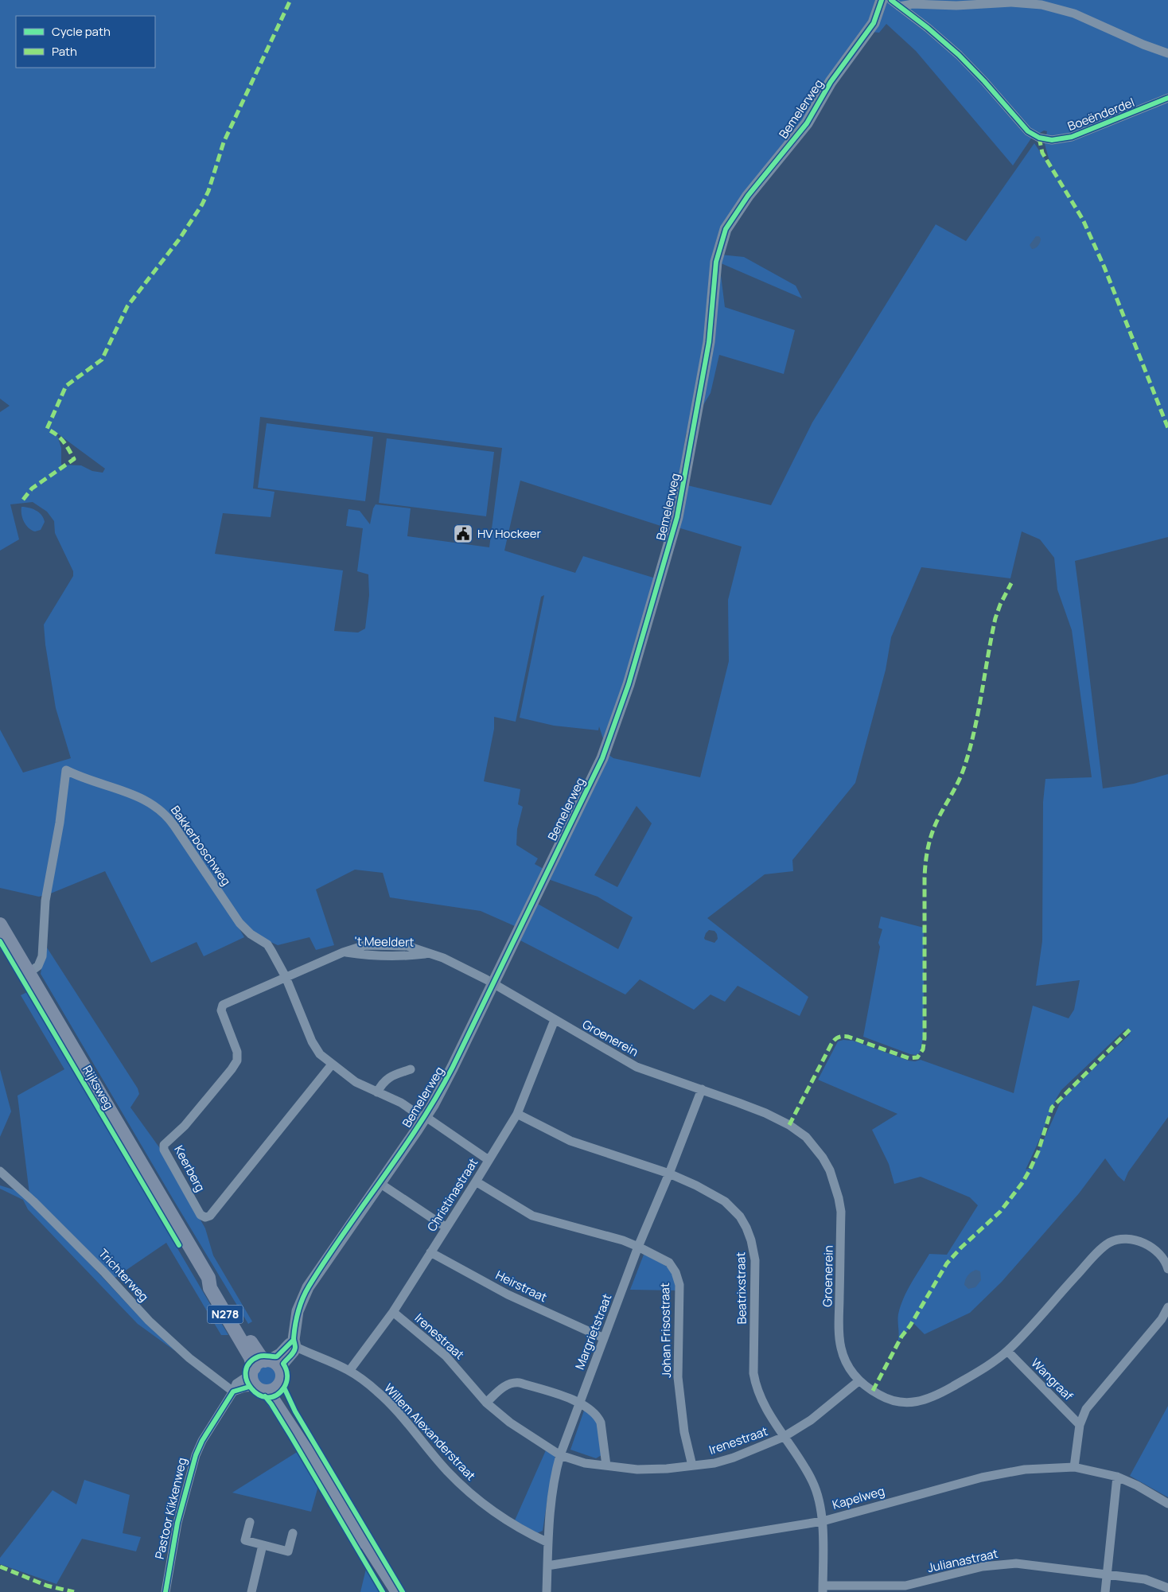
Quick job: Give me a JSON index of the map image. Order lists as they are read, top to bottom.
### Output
{
  "streets": {
    "main road": ["Rijksweg", "N278"],
    "street": [
      "Bemelerweg",
      "Boeënderdel",
      "Bakkerboschweg",
      "'t Meeldert",
      "Groenerein",
      "Keerberg",
      "Christinastraat",
      "Trichterweg",
      "Heirstraat",
      "Beatrixstraat",
      "Johan Frisostraat",
      "Margrietstraat",
      "Irenestraat",
      "Wangraaf",
      "Willem Alexanderstraat",
      "Kapelweg",
      "Pastoor Kikkenweg",
      "Julianastraat"
    ]
  },
  "crossings": [
    ["Bemelerweg", "Bakkerboschweg"],
    ["Bemelerweg", "'t Meeldert"],
    ["Bemelerweg", "Groenerein"],
    ["Bemelerweg", "Christinastraat"],
    ["Bemelerweg", "Willem Alexanderstraat"],
    ["Bakkerboschweg", "'t Meeldert"],
    ["Bakkerboschweg", "Rijksweg"],
    ["Bakkerboschweg", "Keerberg"],
    ["'t Meeldert", "Groenerein"],
    ["'t Meeldert", "Keerberg"],
    ["Groenerein", "Christinastraat"],
    ["Groenerein", "Margrietstraat"],
    ["Groenerein", "Irenestraat"],
    ["Groenerein", "Wangraaf"],
    ["Rijksweg", "Pastoor Kikkenweg"],
    ["Christinastraat", "Heirstraat"],
    ["Christinastraat", "Beatrixstraat"],
    ["Christinastraat", "Johan Frisostraat"],
    ["Christinastraat", "Irenestraat"],
    ["Christinastraat", "Willem Alexanderstraat"],
    ["Trichterweg", "Pastoor Kikkenweg"],
    ["Heirstraat", "Margrietstraat"],
    ["Beatrixstraat", "Margrietstraat"],
    ["Beatrixstraat", "Irenestraat"],
    ["Beatrixstraat", "Kapelweg"],
    ["Beatrixstraat", "Julianastraat"],
    ["Johan Frisostraat", "Margrietstraat"],
    ["Johan Frisostraat", "Irenestraat"],
    ["Margrietstraat", "Irenestraat"],
    ["Margrietstraat", "Willem Alexanderstraat"],
    ["Margrietstraat", "Kapelweg"]
  ],
  "places": {
    "public building": ["HV Hockeer"]
  },
  "legend": ["Cycle path", "Path"]
}
